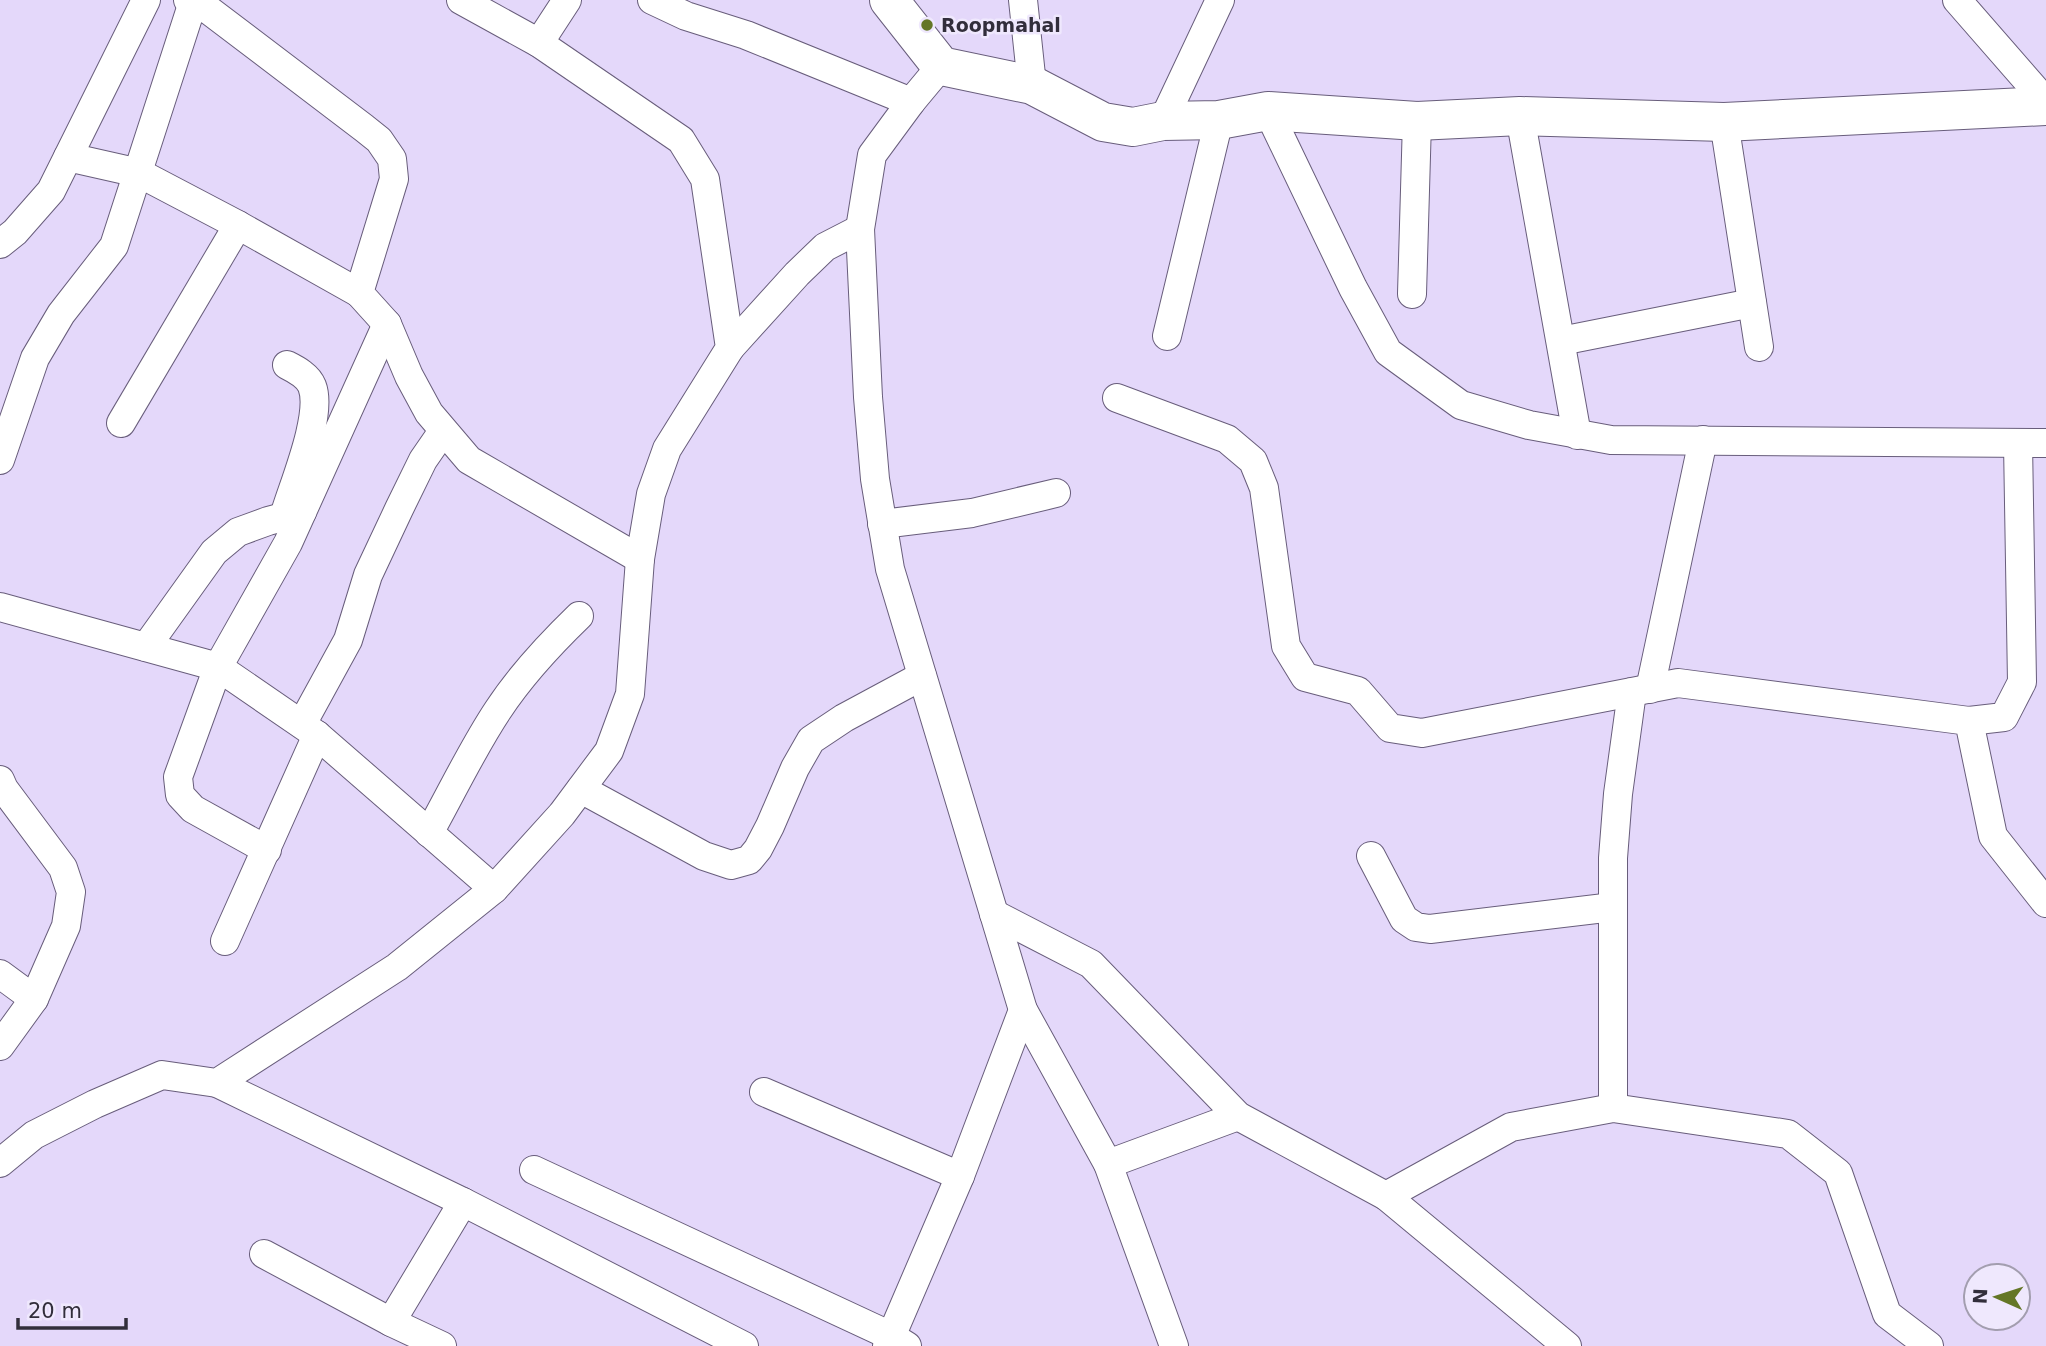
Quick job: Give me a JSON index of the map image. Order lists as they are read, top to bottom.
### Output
{
  "places": ["Roopmahal"],
  "scale_bar": "20 m",
  "north": "left"
}
